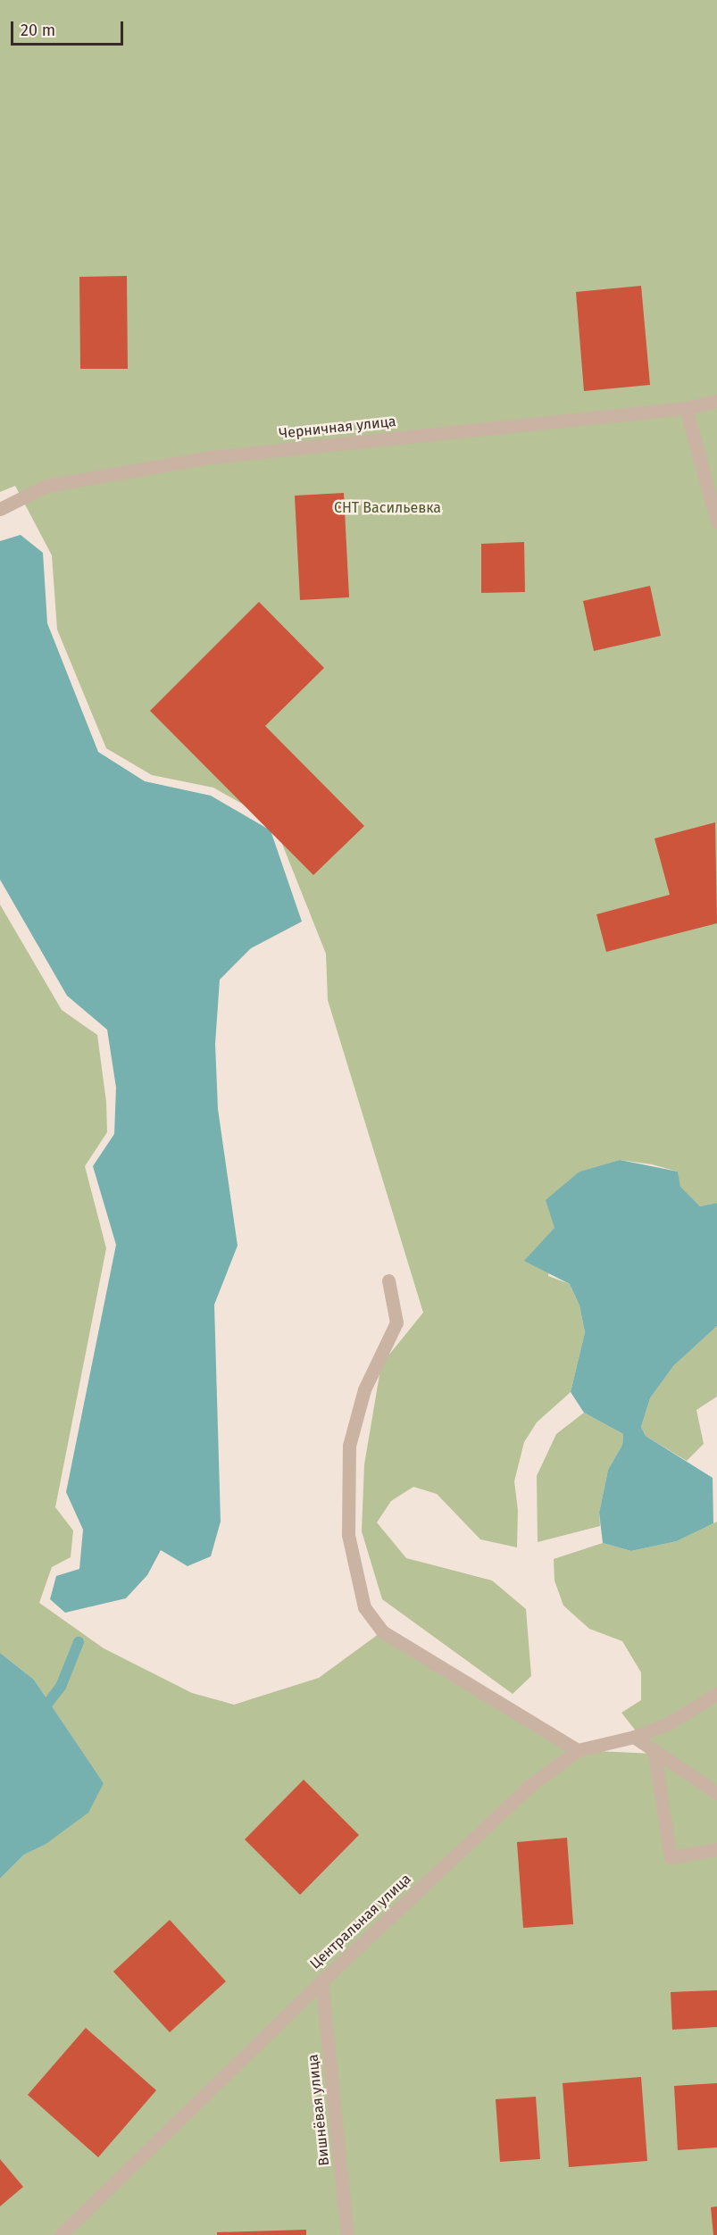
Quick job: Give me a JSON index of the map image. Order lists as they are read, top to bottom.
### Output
{
  "streets": {
    "street": ["Черничная улица", "Центральная улица", "Вишнёвая улица"]
  },
  "crossings": [
    ["Центральная улица", "Вишнёвая улица"]
  ],
  "parks": ["СНТ Васильевка"],
  "scale_bar": "20 m"
}
